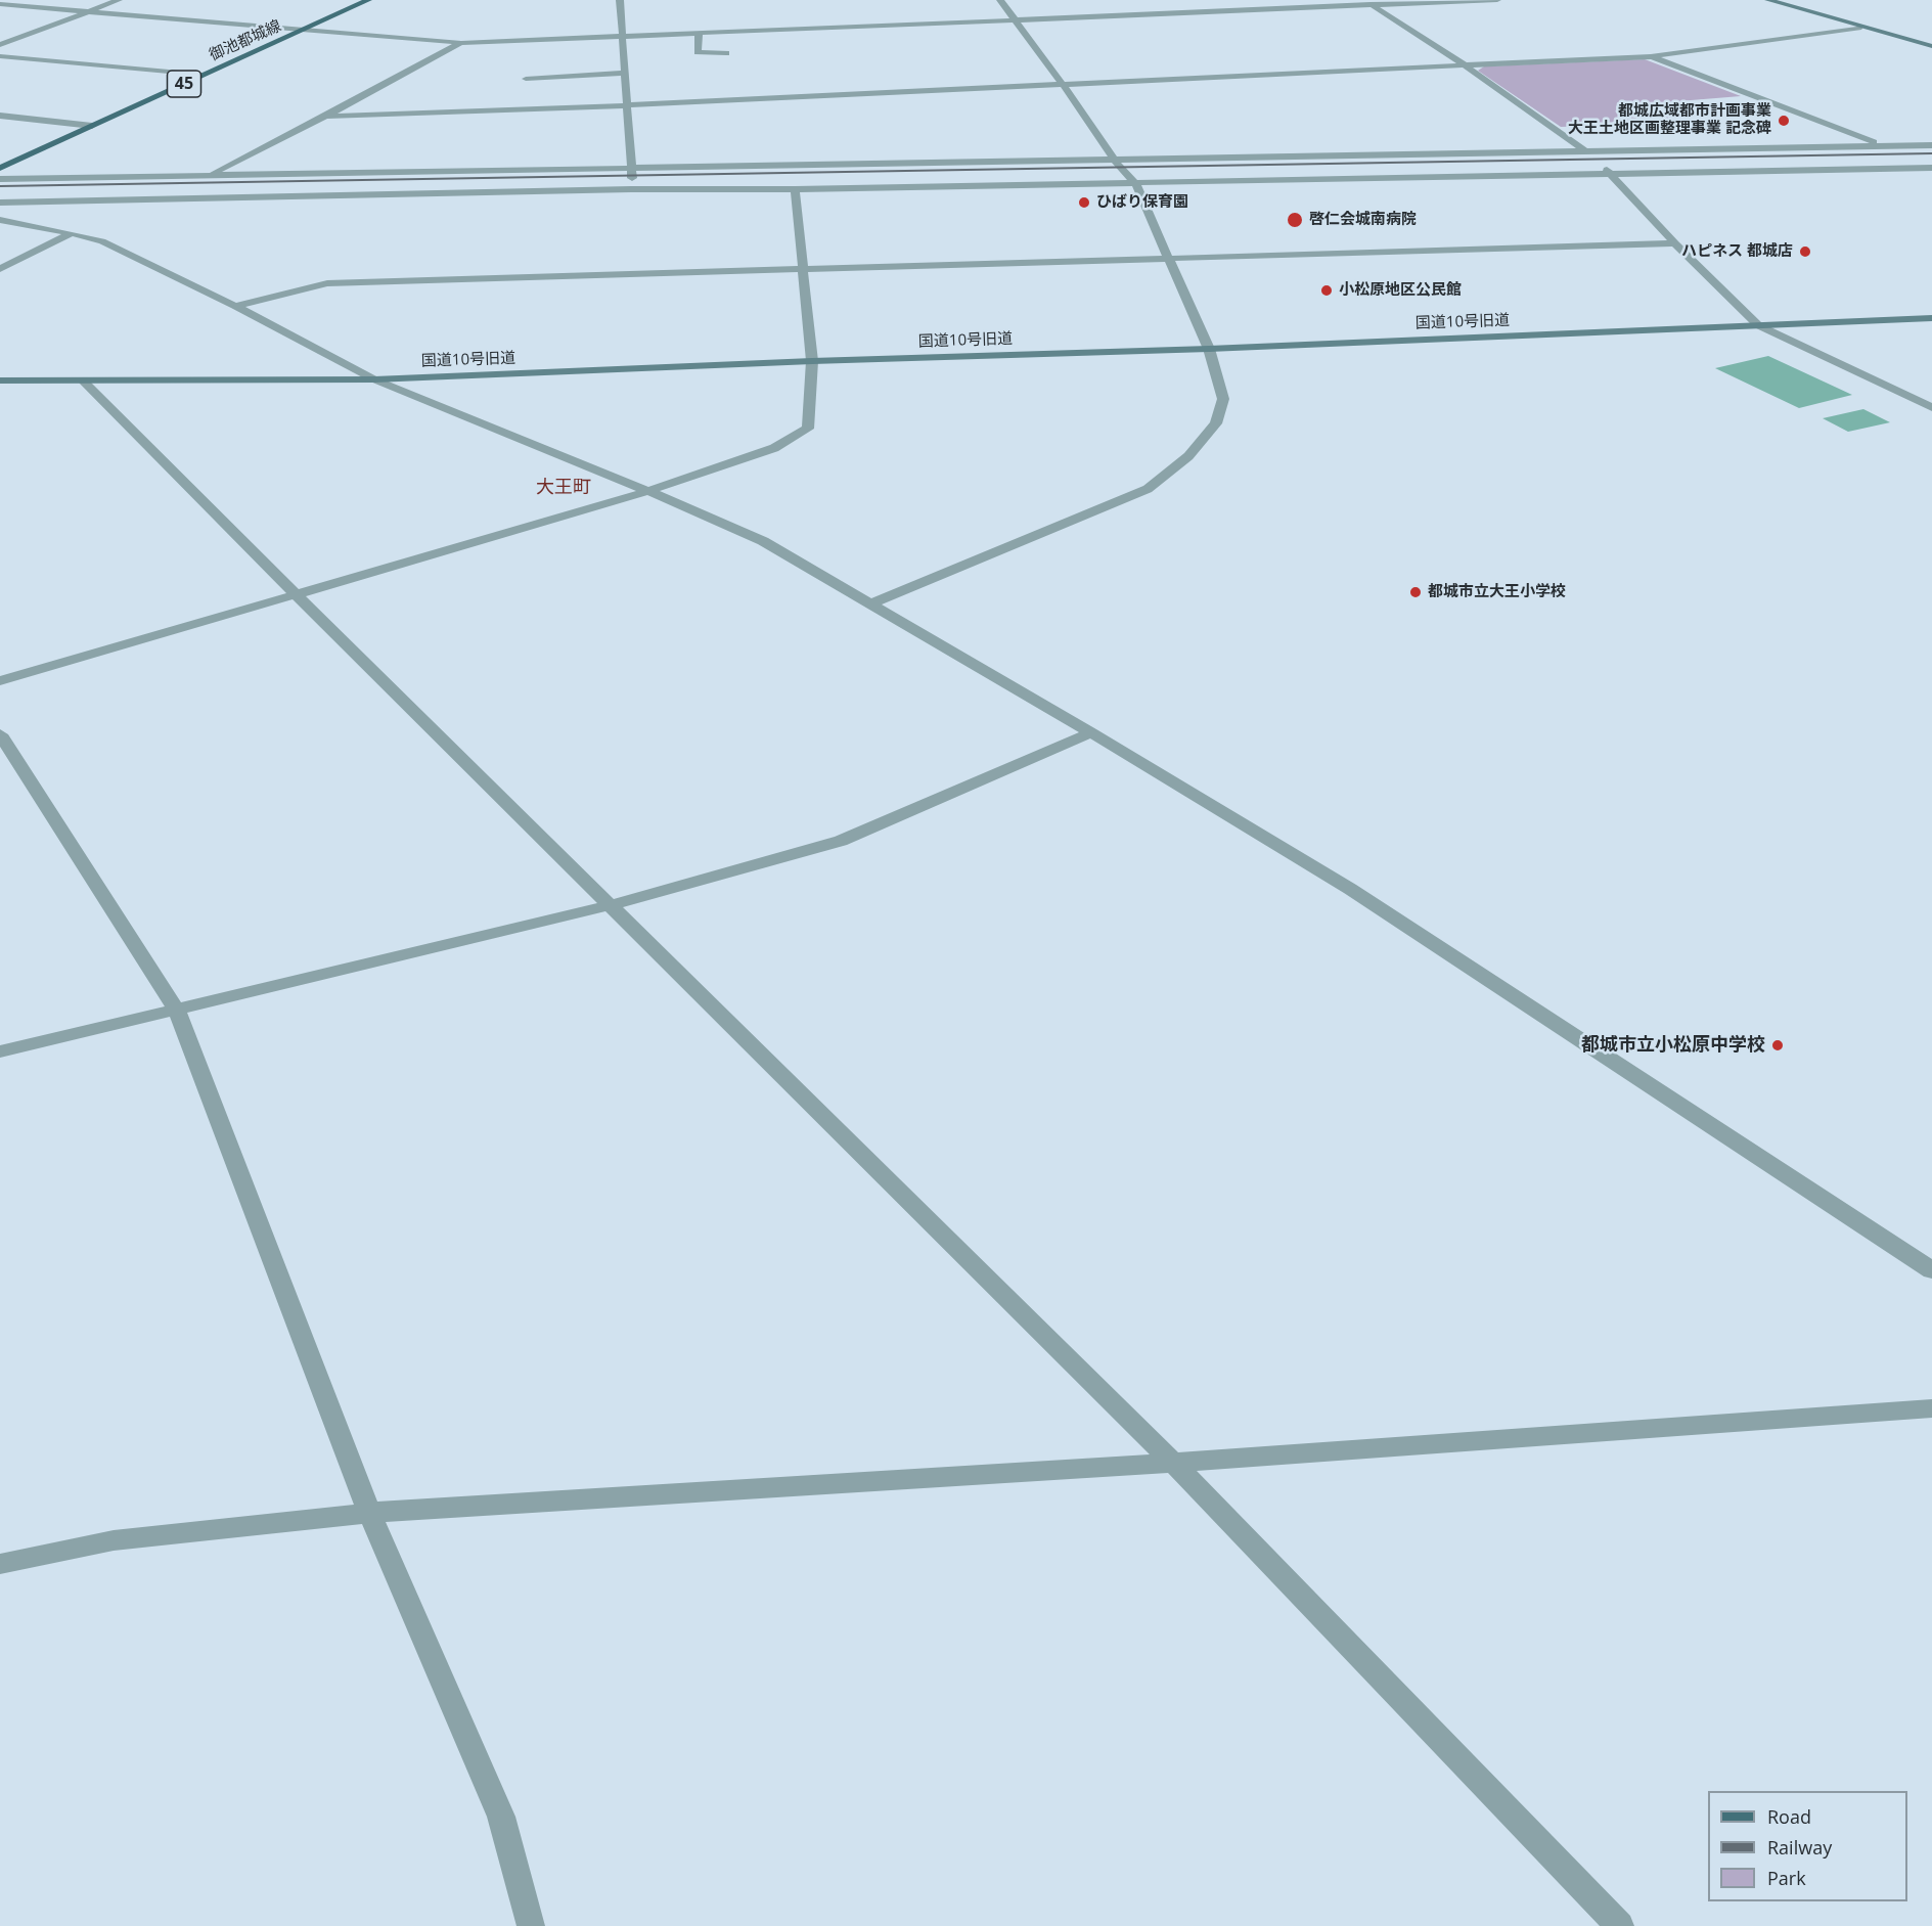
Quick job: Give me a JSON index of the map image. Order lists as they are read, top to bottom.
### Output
{
  "streets": {
    "main road": ["御池都城線", "45"],
    "street": ["国道10号旧道"]
  },
  "districts": ["大王町"],
  "places": [
    "都城広域都市計画事業 大王土地区画整理事業 記念碑",
    "ひばり保育園",
    "啓仁会城南病院",
    "ハピネス 都城店",
    "小松原地区公民館",
    "都城市立大王小学校",
    "都城市立小松原中学校"
  ],
  "legend": ["Road", "Railway", "Park"]
}
